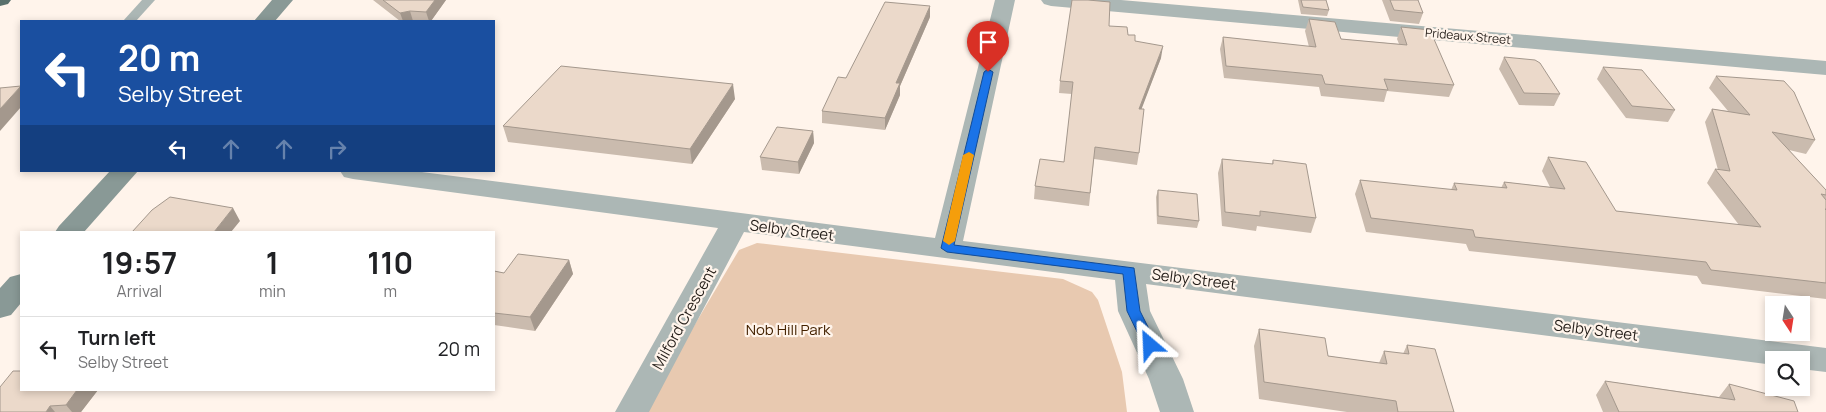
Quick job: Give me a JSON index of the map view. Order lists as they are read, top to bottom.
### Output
{
  "streets": {
    "street": ["Prideaux Street", "Selby Street", "Milford Crescent"]
  },
  "crossings": [
    ["Selby Street", "Milford Crescent"]
  ],
  "parks": ["Nob Hill Park"],
  "north": "bottom",
  "page": {
    "turn": ["20 m", "Selby Street"],
    "eta": [
      "19:57",
      "Arrival",
      "1",
      "min",
      "110",
      "m"
    ],
    "list": [
      {
        "name": "Turn left",
        "note": "Selby Street",
        "value": "20 m"
      }
    ]
  }
}
